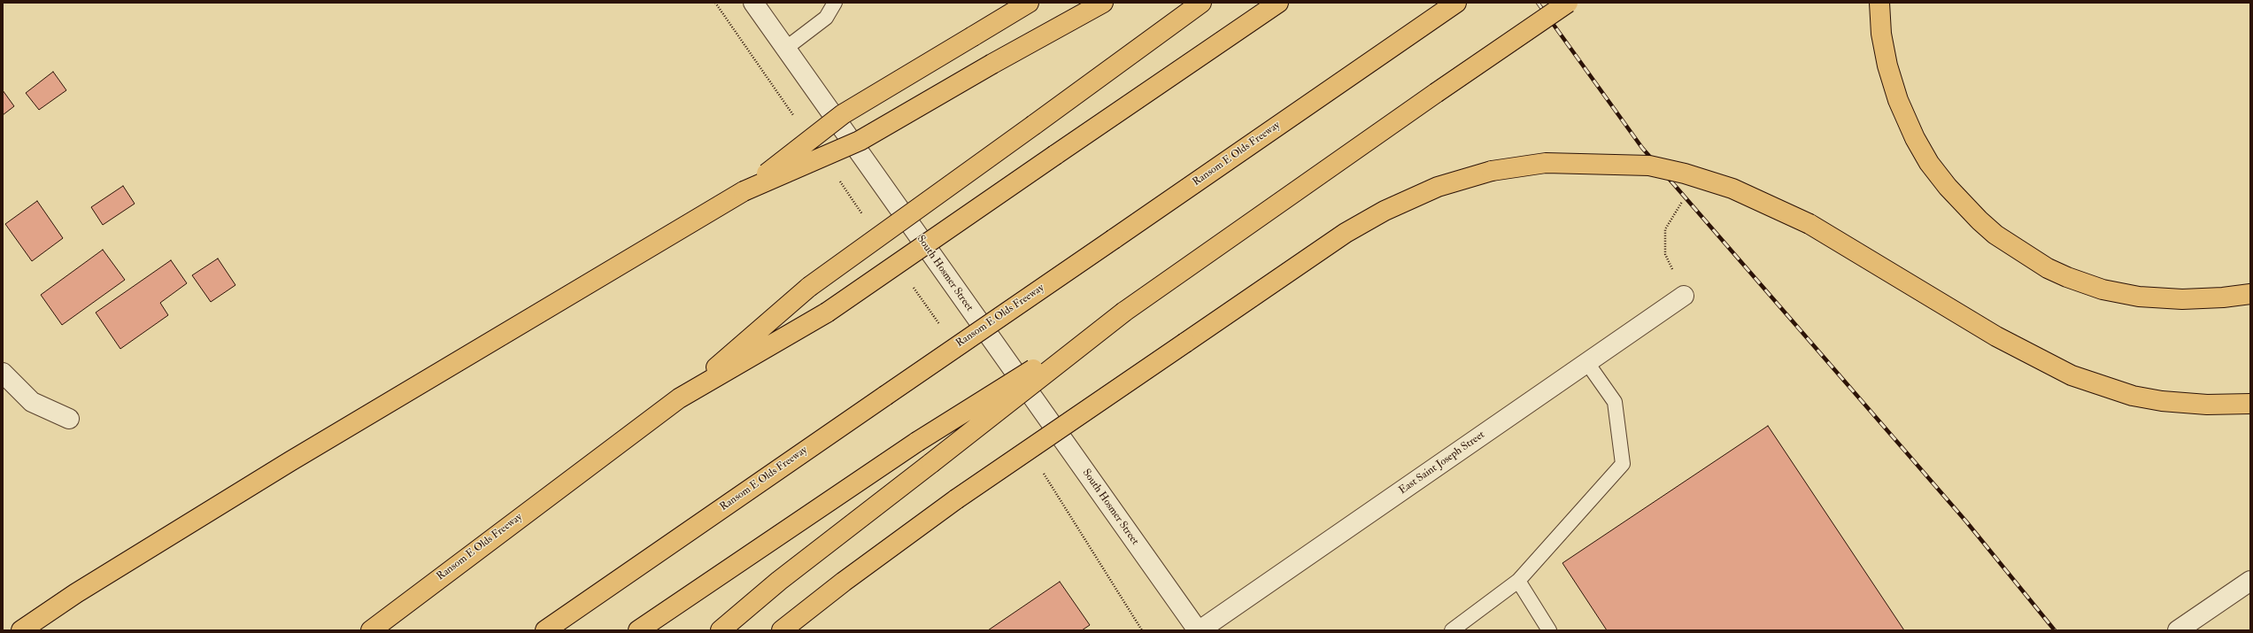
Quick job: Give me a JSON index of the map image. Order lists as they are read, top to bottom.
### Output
{
  "streets": {
    "highway": ["Ransom E Olds Freeway"],
    "street": ["South Hosmer Street", "East Saint Joseph Street"]
  },
  "crossings": [
    ["South Hosmer Street", "East Saint Joseph Street"]
  ]
}
